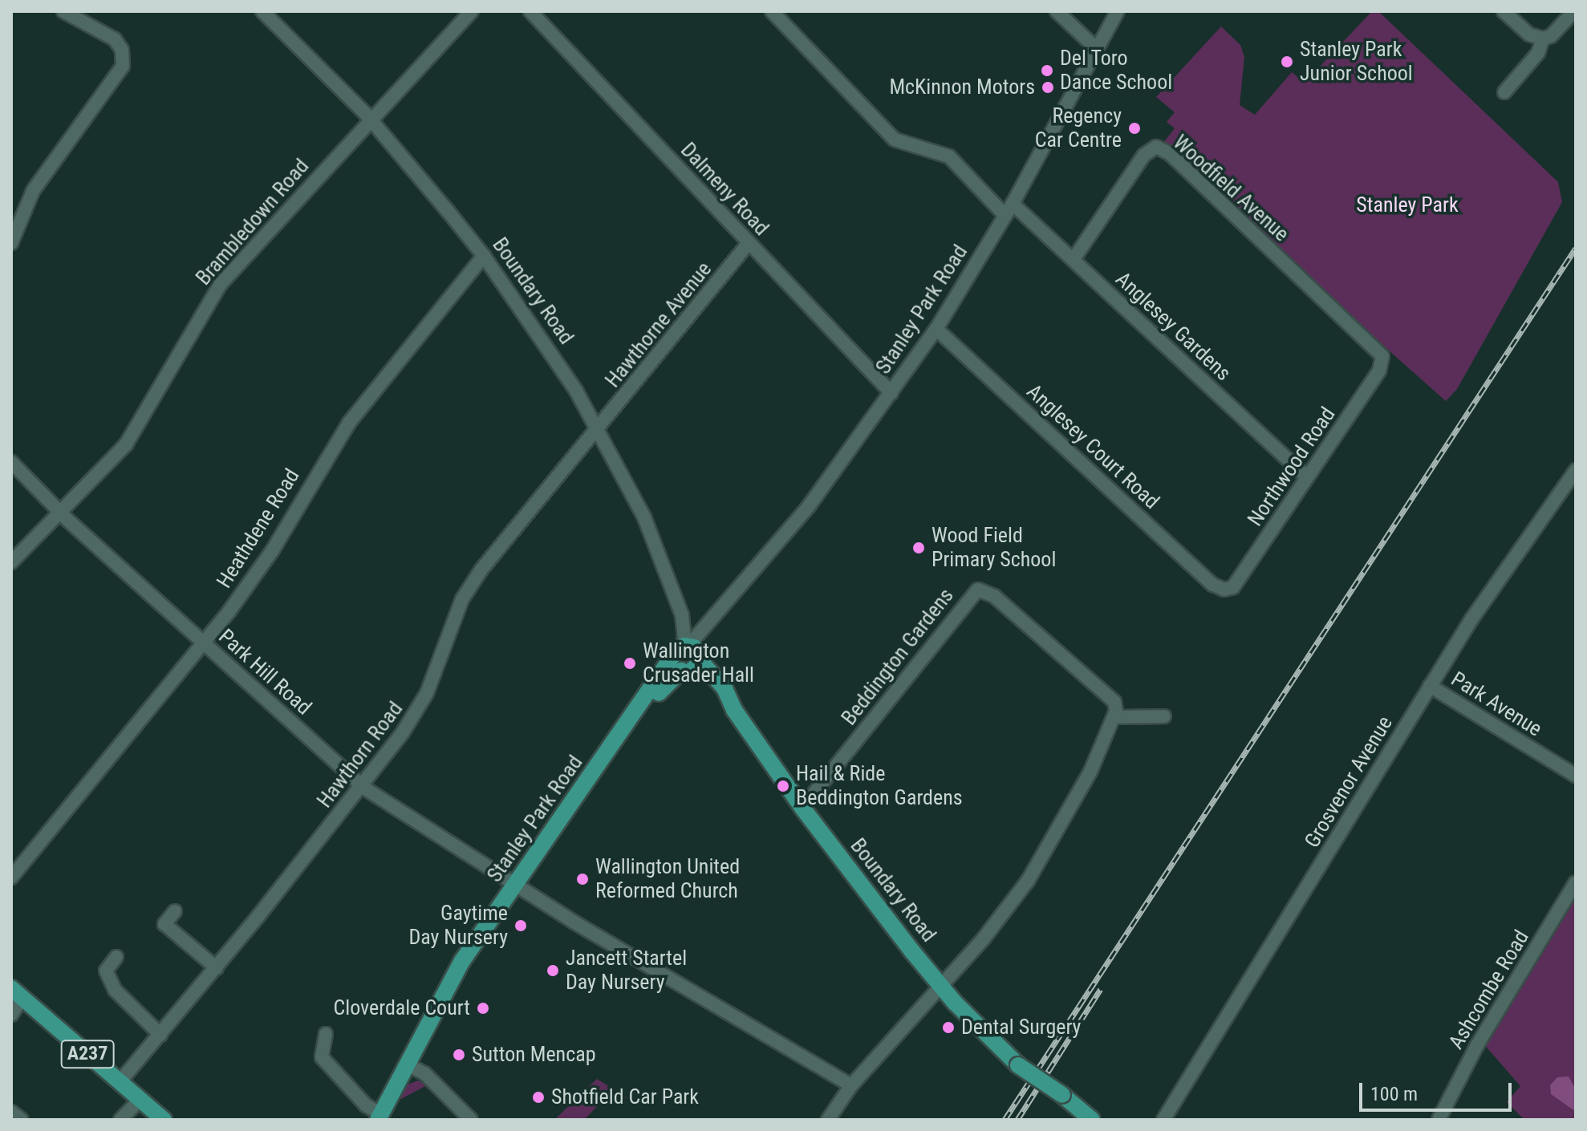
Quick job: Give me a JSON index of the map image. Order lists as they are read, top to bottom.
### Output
{
  "streets": {
    "main road": ["Boundary Road", "Stanley Park Road", "A237"],
    "street": [
      "Woodfield Avenue",
      "Dalmeny Road",
      "Brambledown Road",
      "Hawthorne Avenue",
      "Anglesey Gardens",
      "Anglesey Court Road",
      "Northwood Road",
      "Heathdene Road",
      "Beddington Gardens",
      "Park Hill Road",
      "Park Avenue",
      "Hawthorn Road",
      "Grosvenor Avenue",
      "Ashcombe Road"
    ]
  },
  "crossings": [
    ["Woodfield Avenue", "Anglesey Gardens"],
    ["Woodfield Avenue", "Northwood Road"],
    ["Dalmeny Road", "Stanley Park Road"],
    ["Dalmeny Road", "Hawthorne Avenue"],
    ["Brambledown Road", "Boundary Road"],
    ["Brambledown Road", "Park Hill Road"],
    ["Boundary Road", "Stanley Park Road"],
    ["Boundary Road", "Hawthorne Avenue"],
    ["Boundary Road", "Heathdene Road"],
    ["Boundary Road", "Beddington Gardens"],
    ["Boundary Road", "Hawthorn Road"],
    ["Stanley Park Road", "Anglesey Gardens"],
    ["Stanley Park Road", "Anglesey Court Road"],
    ["Stanley Park Road", "Park Hill Road"],
    ["Hawthorne Avenue", "Hawthorn Road"],
    ["Anglesey Gardens", "Northwood Road"],
    ["Anglesey Court Road", "Northwood Road"],
    ["Heathdene Road", "Park Hill Road"],
    ["Park Hill Road", "Hawthorn Road"],
    ["Park Avenue", "Grosvenor Avenue"],
    ["Hawthorn Road", "A237"]
  ],
  "parks": ["Stanley Park"],
  "places": [
    "Stanley Park Junior School",
    "Del Toro Dance School",
    "McKinnon Motors",
    "Regency Car Centre",
    "Wood Field Primary School",
    "Wallington Crusader Hall",
    "Hail & Ride Beddington Gardens",
    "Wallington United Reformed Church",
    "Gaytime Day Nursery",
    "Jancett Startel Day Nursery",
    "Cloverdale Court",
    "Dental Surgery",
    "Sutton Mencap",
    "Shotfield Car Park"
  ],
  "scale_bar": "100 m"
}
